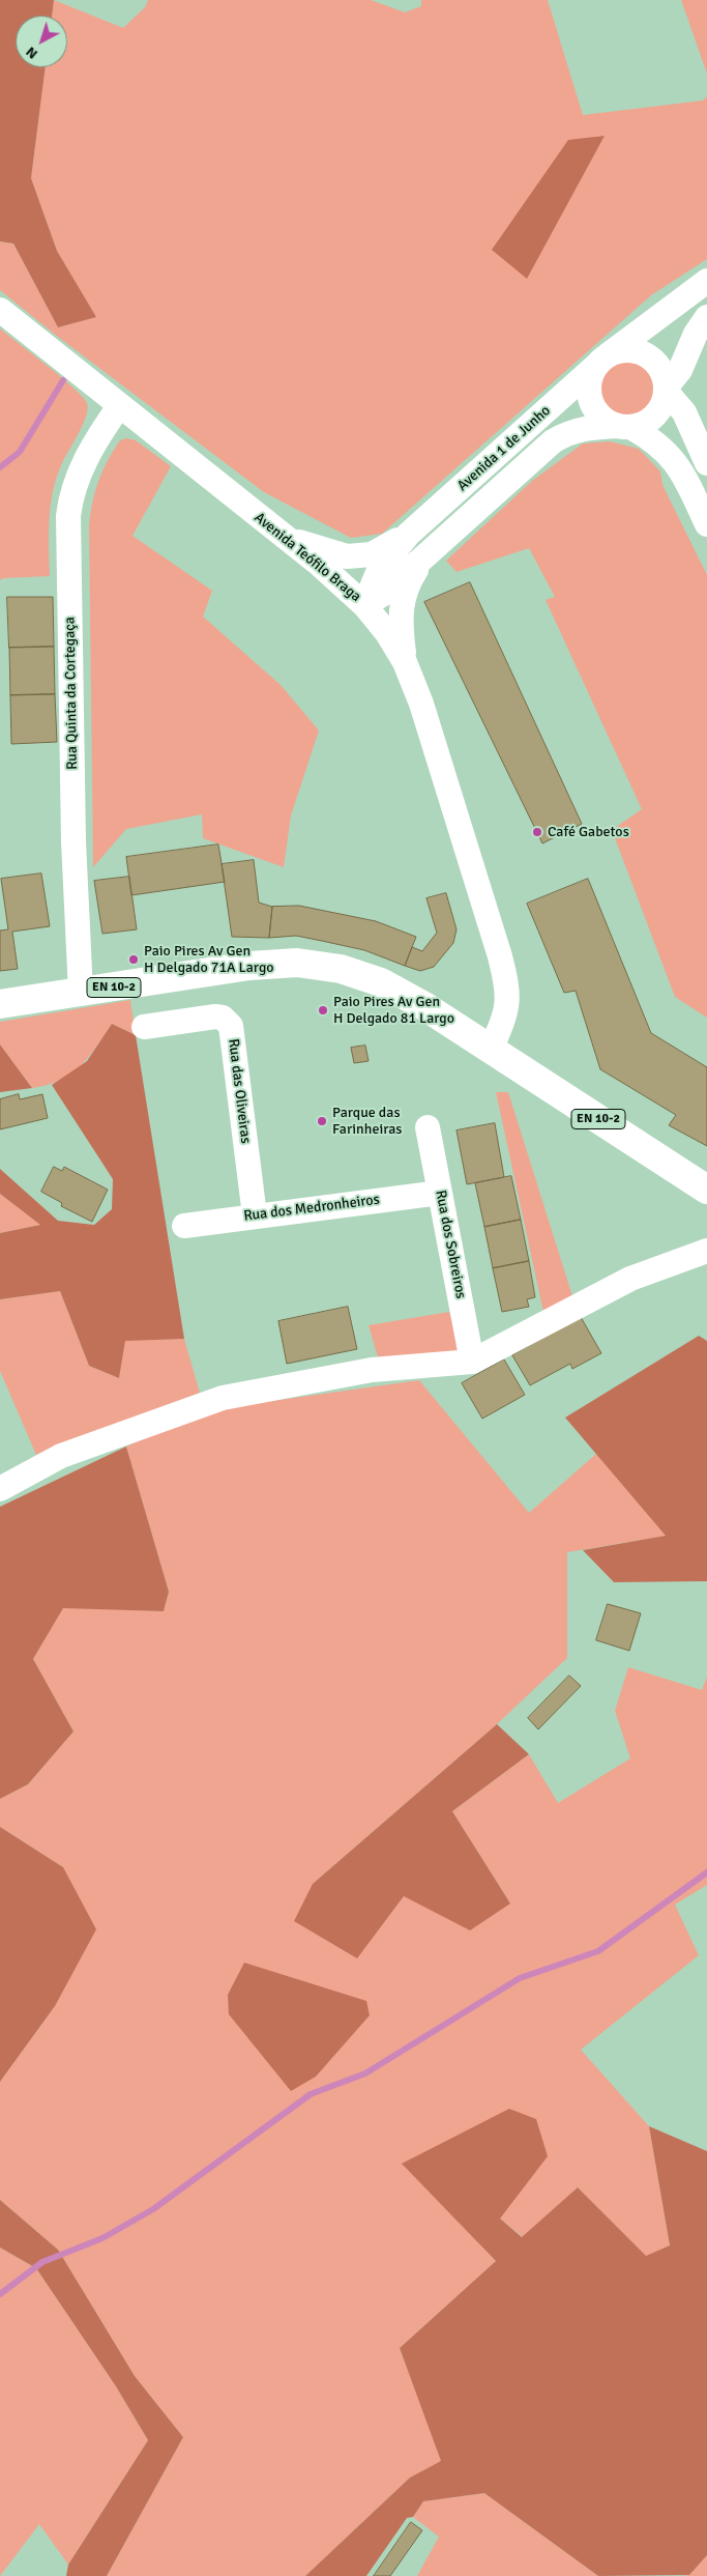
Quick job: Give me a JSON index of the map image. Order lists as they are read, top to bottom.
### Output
{
  "streets": {
    "main road": ["EN 10-2"],
    "street": [
      "Avenida 1 de Junho",
      "Avenida Teófilo Braga",
      "Rua Quinta da Cortegaça",
      "Rua das Oliveiras",
      "Rua dos Medronheiros",
      "Rua dos Sobreiros"
    ]
  },
  "crossings": [
    ["Avenida 1 de Junho", "Avenida Teófilo Braga"],
    ["Avenida Teófilo Braga", "Rua Quinta da Cortegaça"],
    ["Avenida Teófilo Braga", "EN 10-2"],
    ["Rua Quinta da Cortegaça", "EN 10-2"],
    ["Rua das Oliveiras", "Rua dos Medronheiros"],
    ["Rua dos Medronheiros", "Rua dos Sobreiros"]
  ],
  "places": [
    "Café Gabetos",
    "Paio Pires Av Gen H Delgado 71A Largo",
    "Paio Pires Av Gen H Delgado 81 Largo",
    "Parque das Farinheiras"
  ],
  "north": "bottom left"
}
